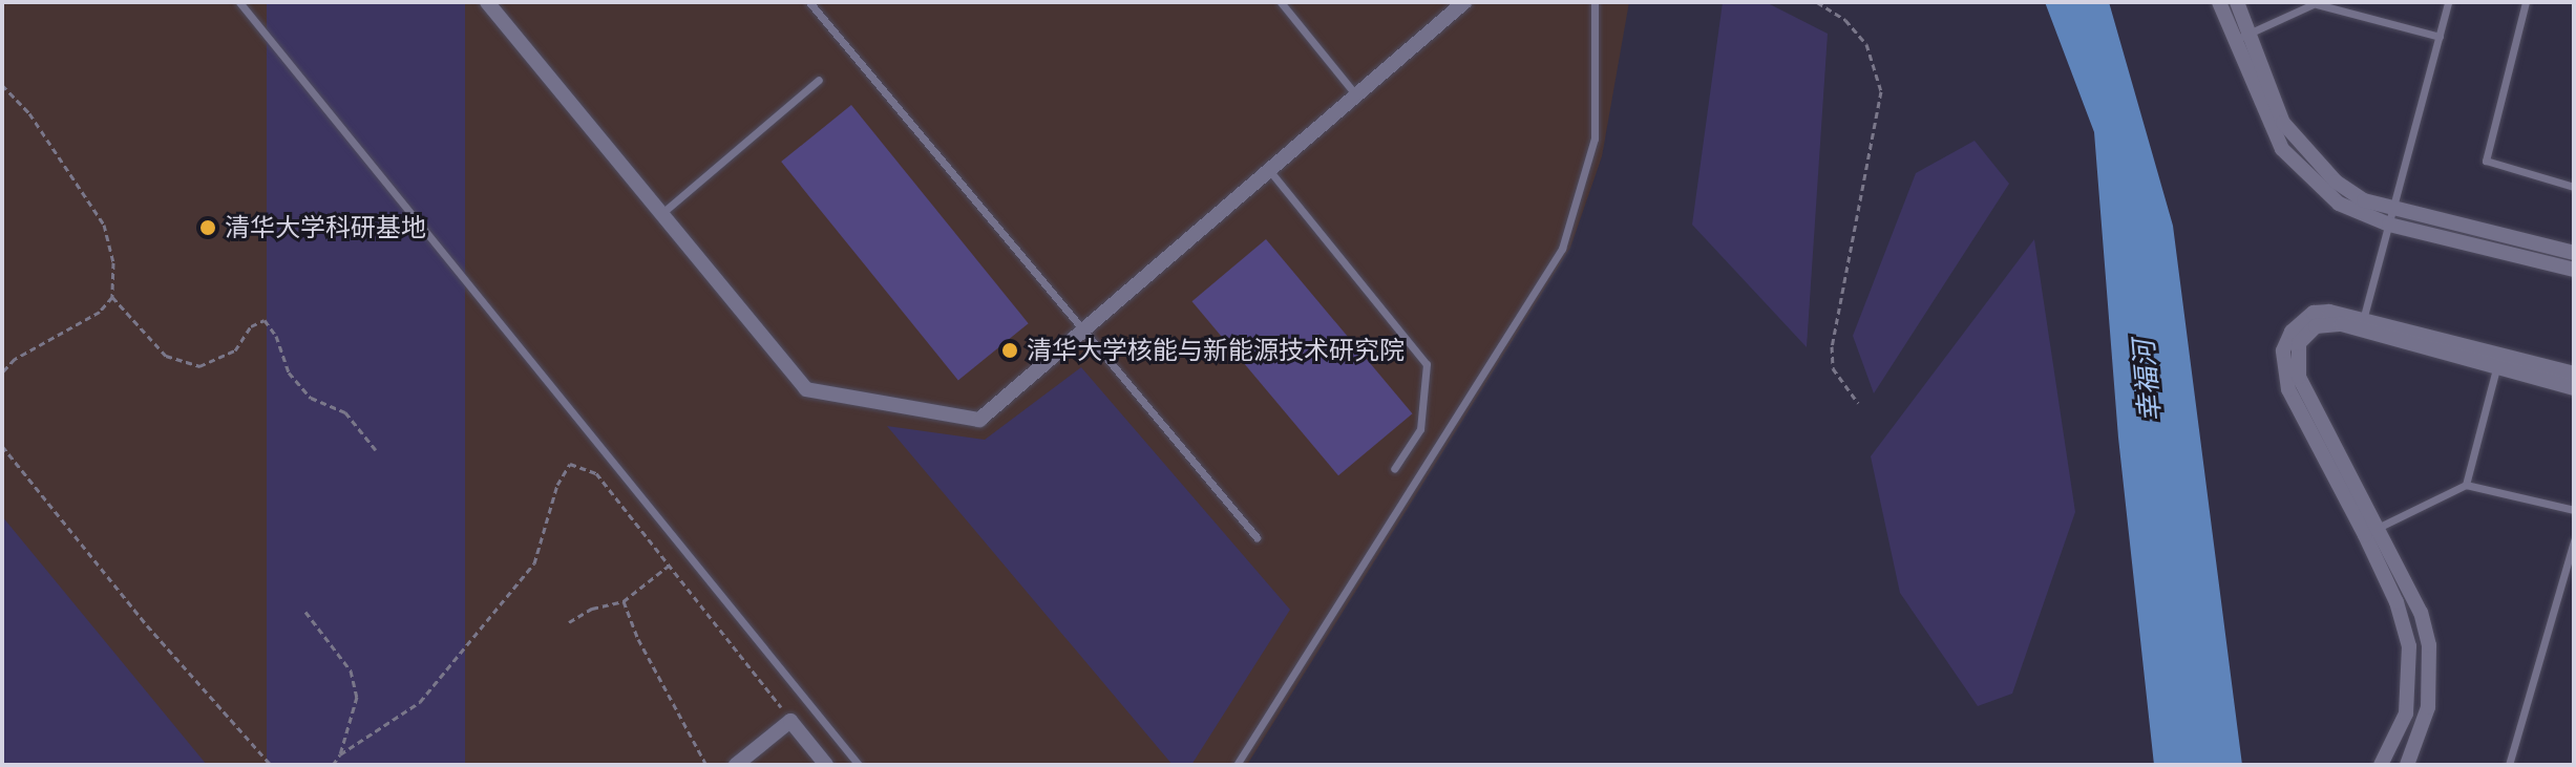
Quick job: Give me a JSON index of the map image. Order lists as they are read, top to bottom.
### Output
{
  "water": ["幸福河"],
  "places": ["清华大学科研基地", "清华大学核能与新能源技术研究院"]
}
